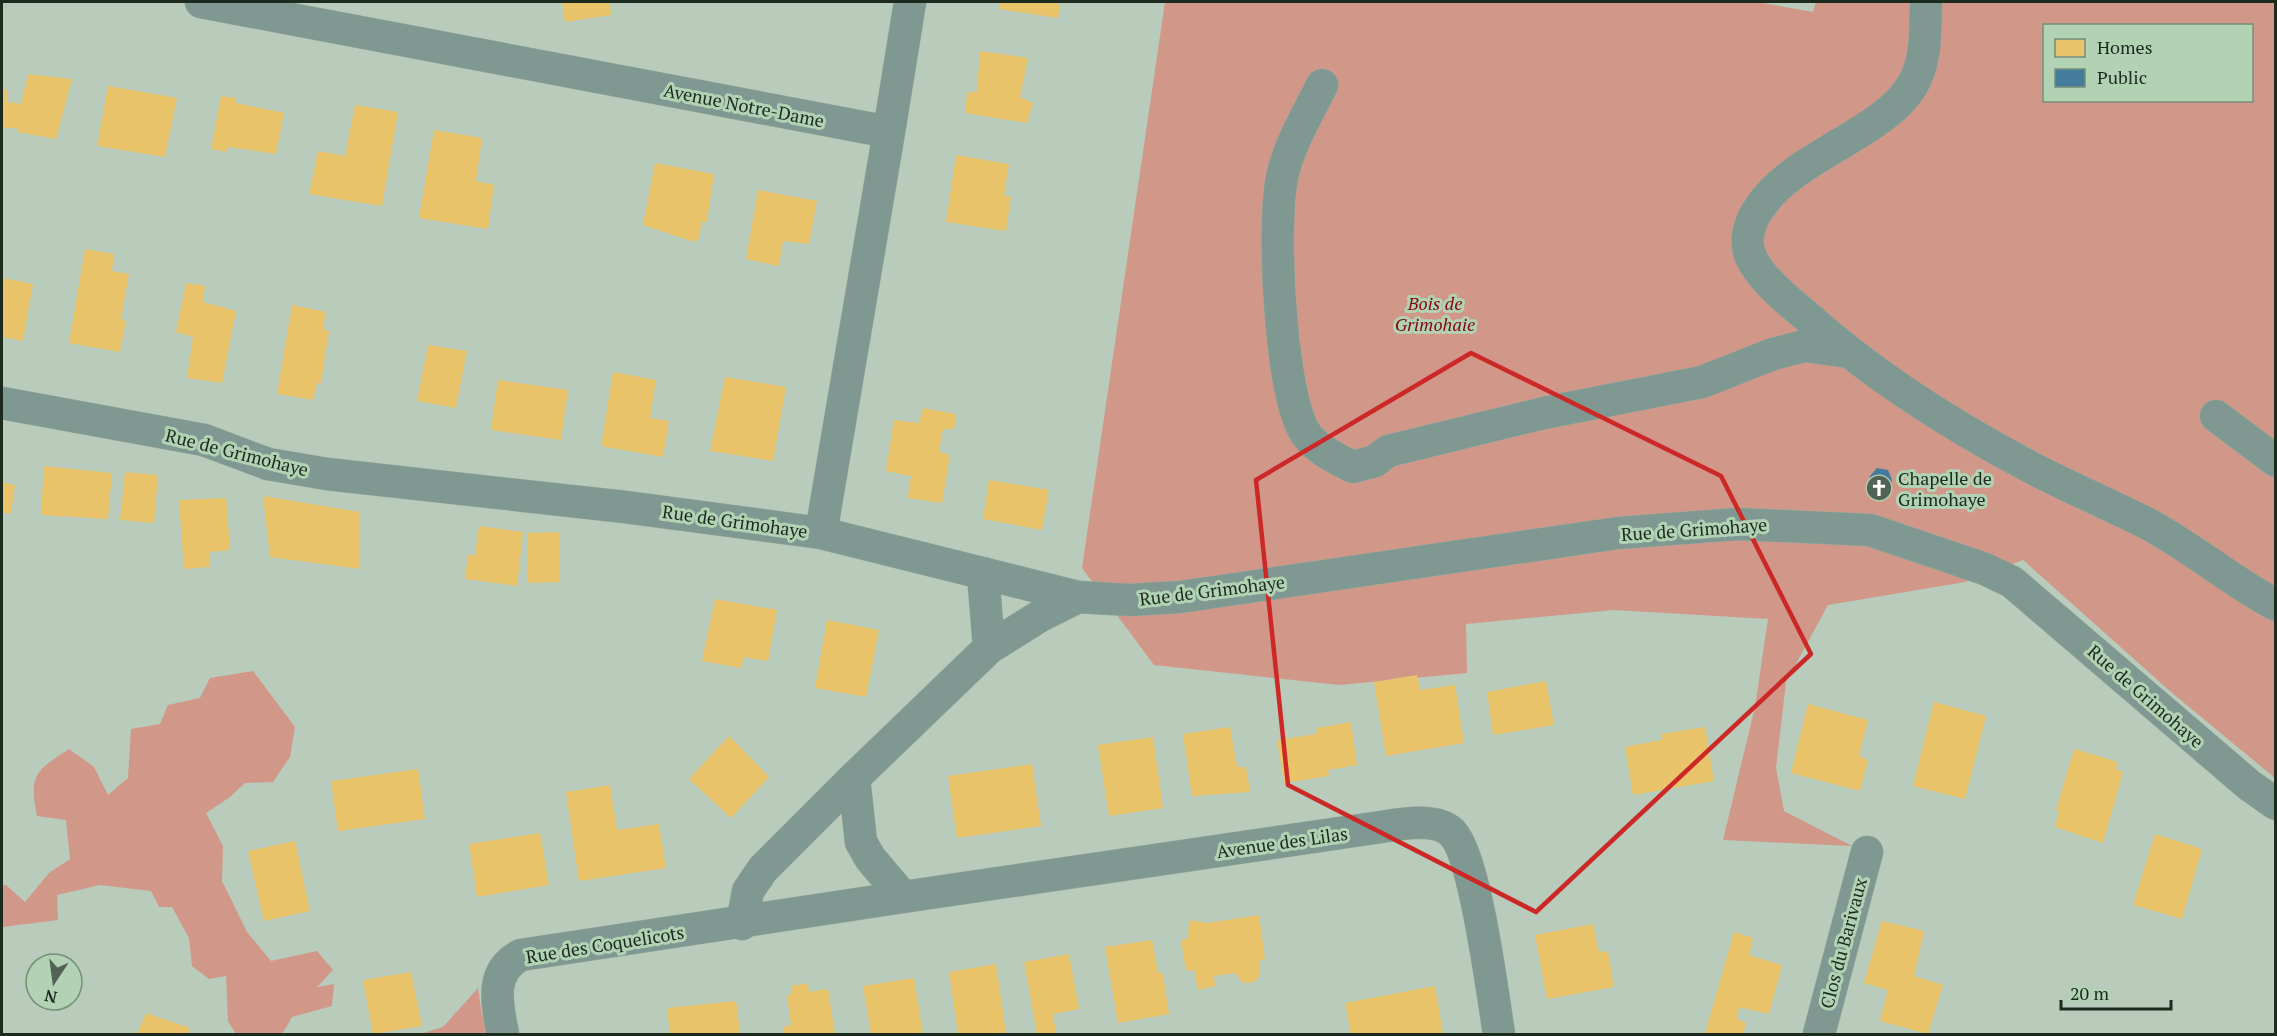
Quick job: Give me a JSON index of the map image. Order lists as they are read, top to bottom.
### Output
{
  "streets": {
    "street": [
      "Avenue Notre-Dame",
      "Rue de Grimohaye",
      "Avenue des Lilas",
      "Clos du Barivaux",
      "Rue des Coquelicots"
    ]
  },
  "crossings": [
    ["Avenue des Lilas", "Rue des Coquelicots"]
  ],
  "parks": ["Bois de Grimohaie"],
  "places": {
    "church": ["Chapelle de Grimohaye"]
  },
  "legend": ["Homes", "Public"],
  "scale_bar": "20 m",
  "north": "bottom"
}
